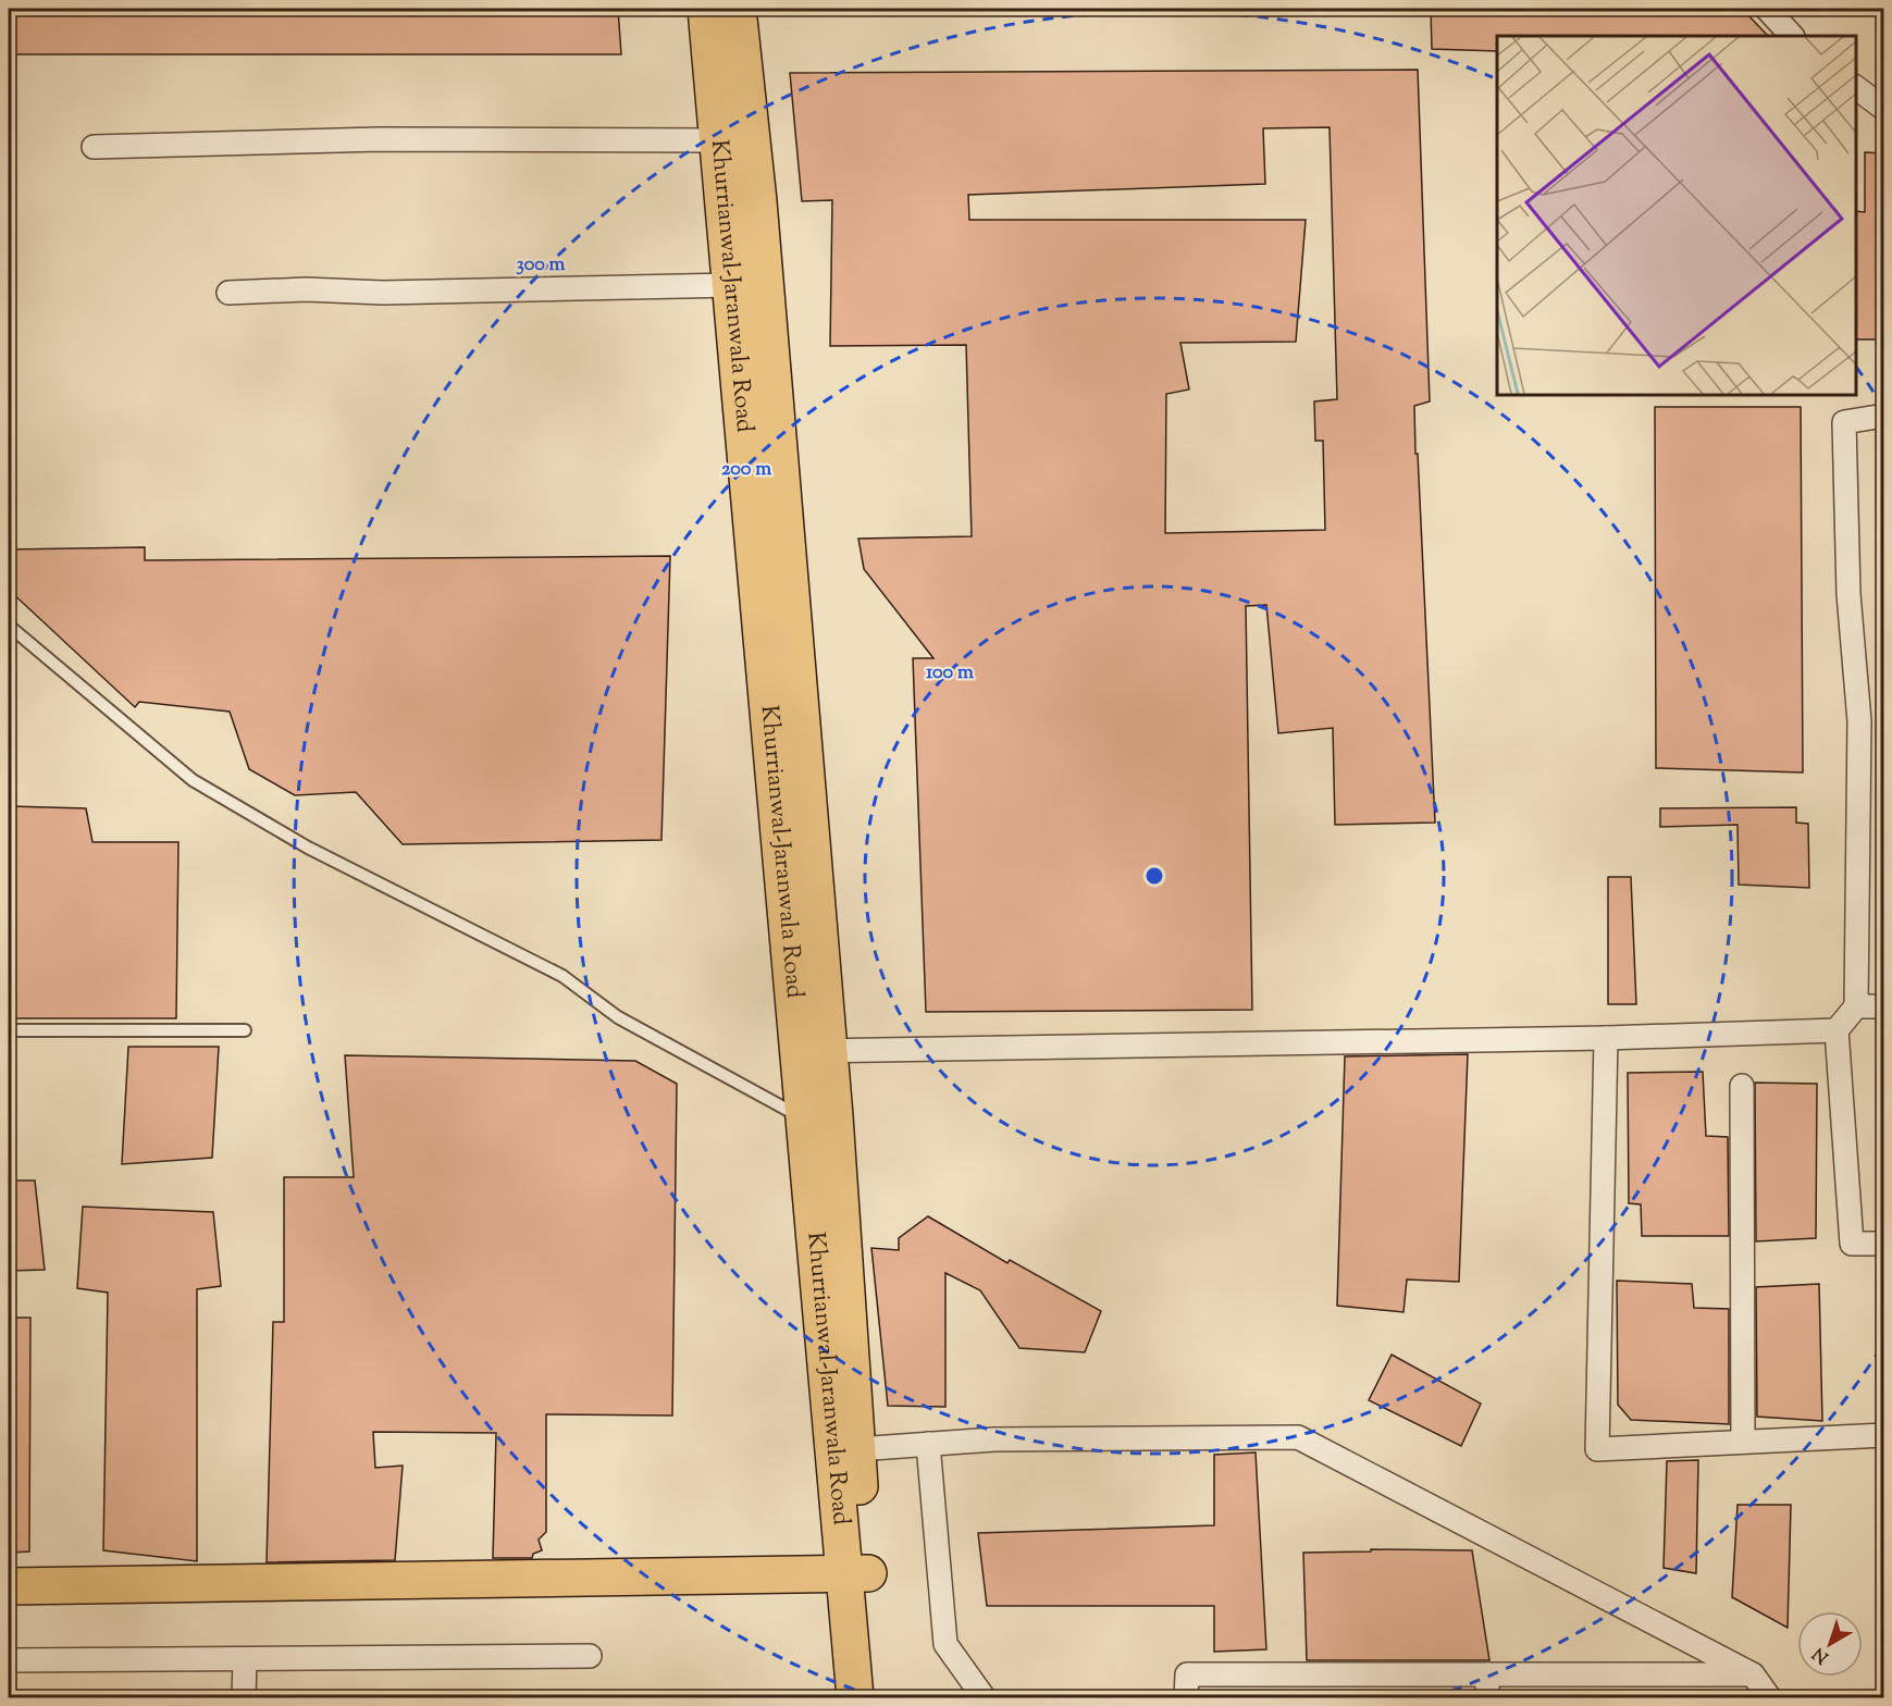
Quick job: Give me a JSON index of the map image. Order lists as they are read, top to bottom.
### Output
{
  "streets": {
    "main road": ["Khurrianwal-Jaranwala Road"]
  },
  "north": "bottom left",
  "rings": ["300 m", "200 m", "100 m"]
}
